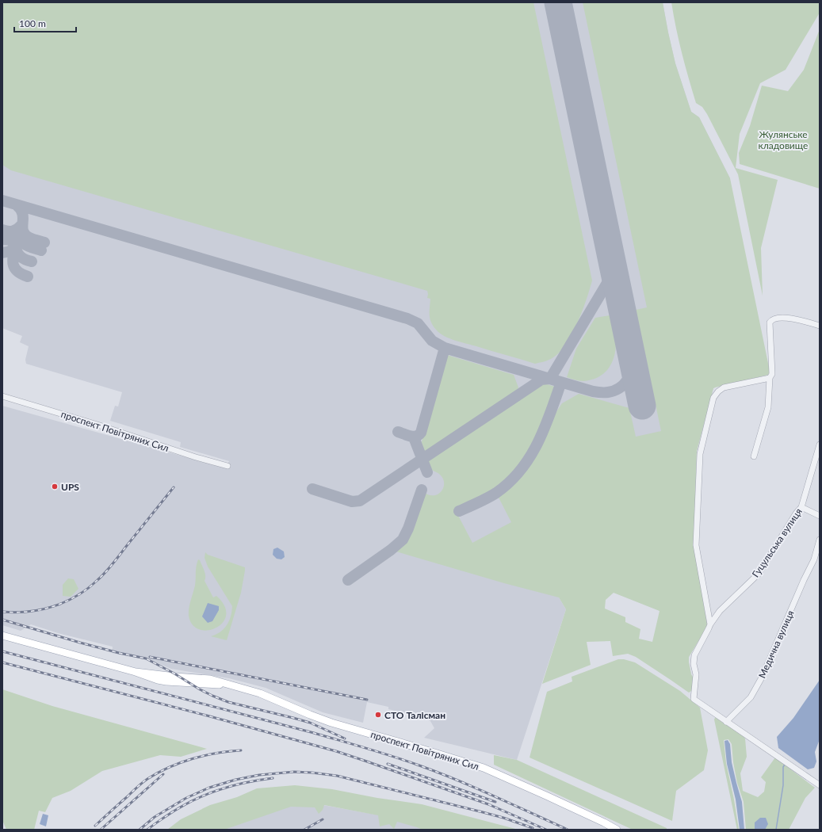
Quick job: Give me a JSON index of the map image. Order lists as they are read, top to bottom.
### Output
{
  "streets": {
    "main road": ["проспект Повітряних Сил"],
    "street": ["Гуцульська вулиця", "Медична вулиця"]
  },
  "crossings": [
    ["Гуцульська вулиця", "Медична вулиця"]
  ],
  "parks": ["Жулянське кладовище"],
  "places": ["UPS", "СТО Талісман"],
  "scale_bar": "100 m"
}
